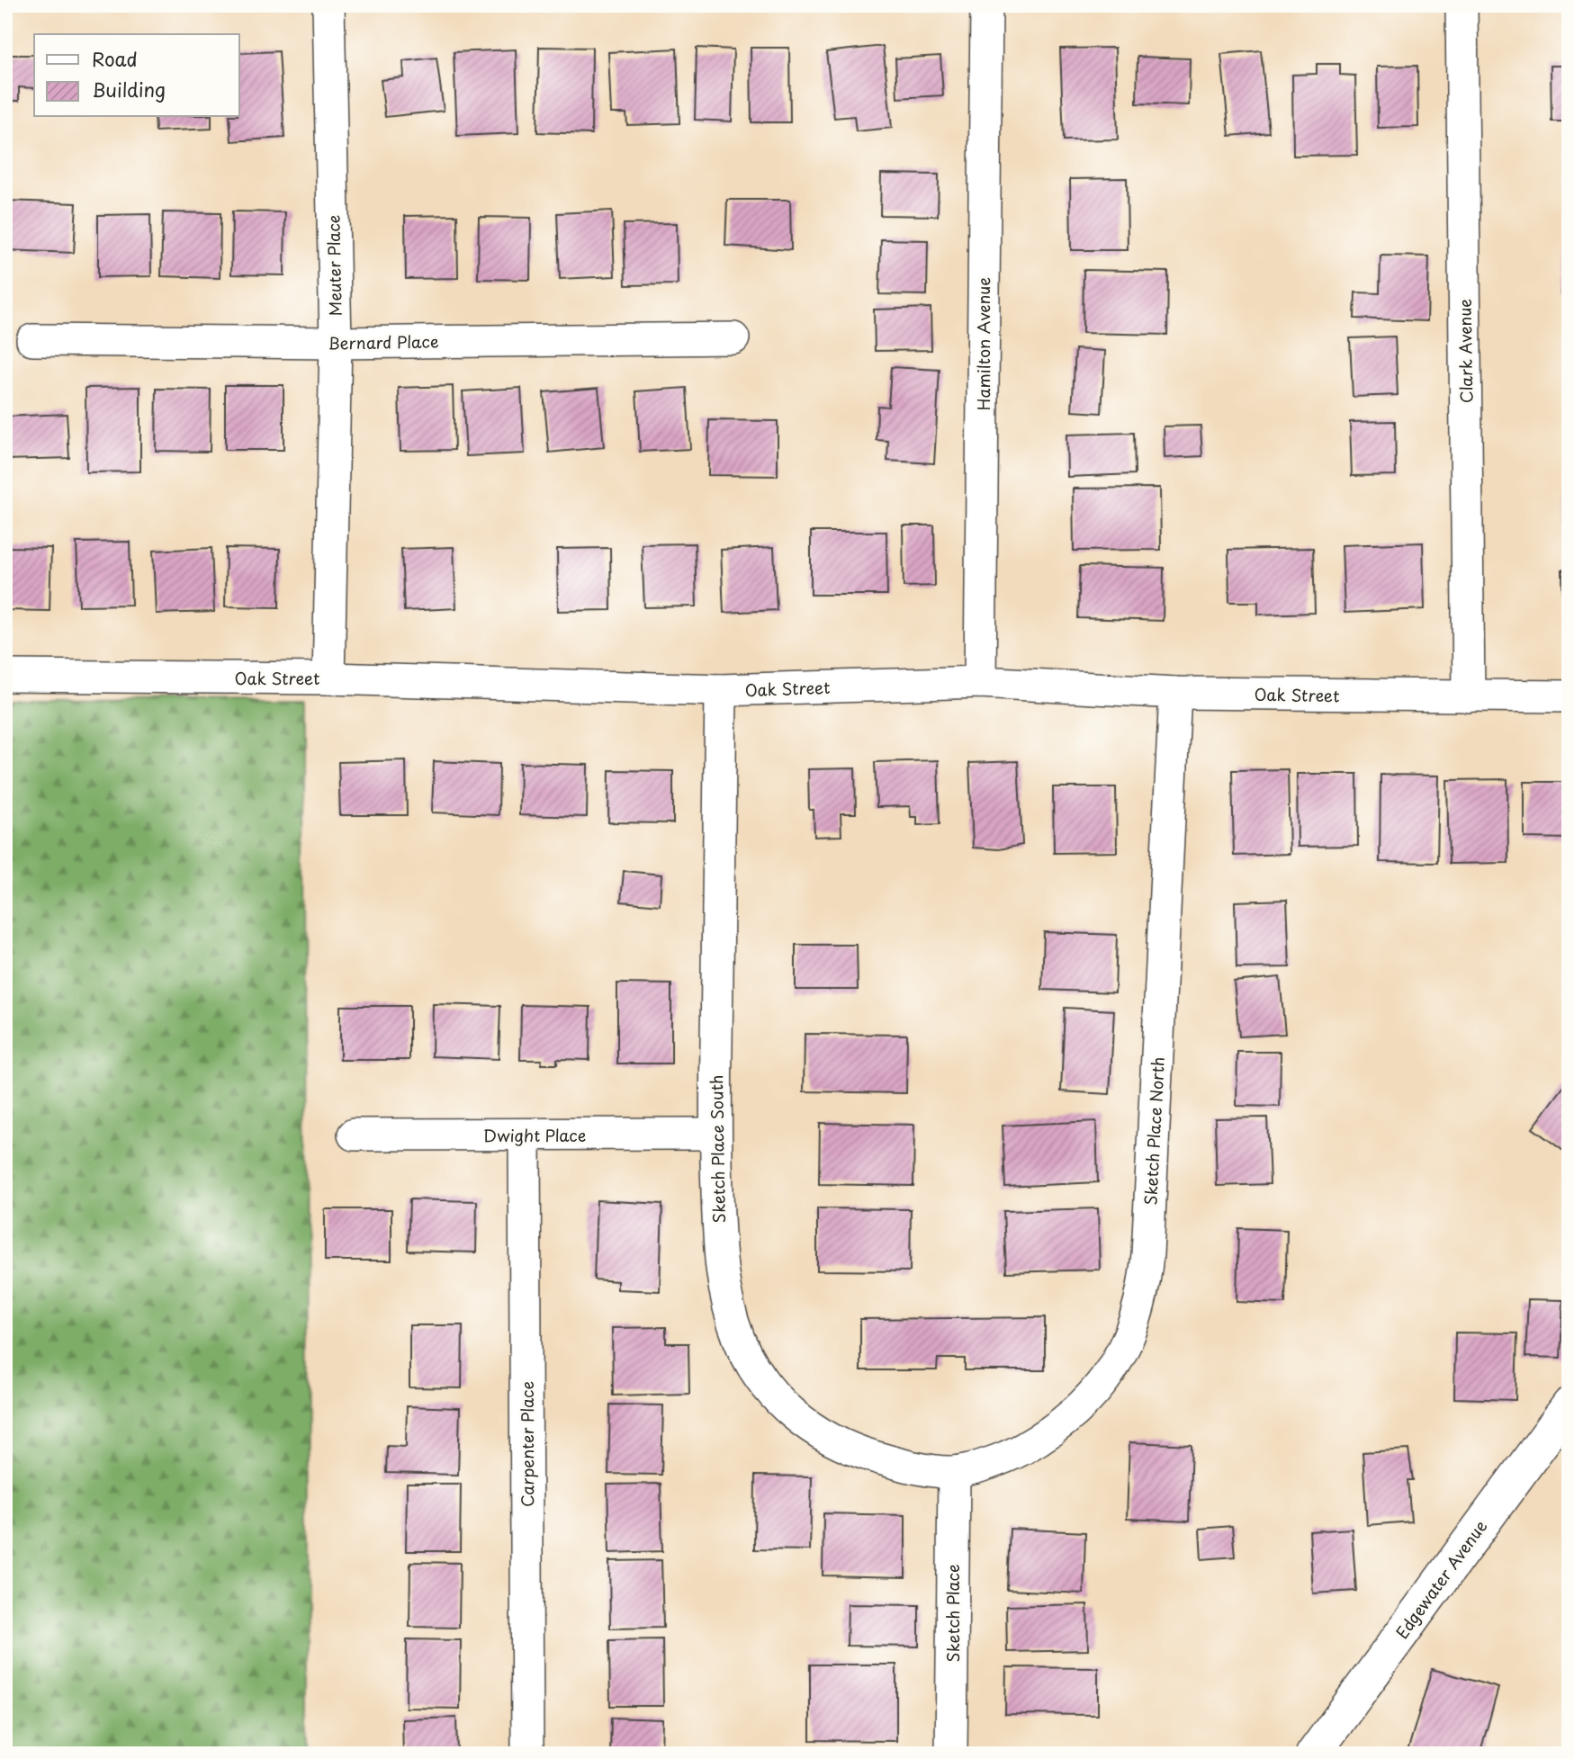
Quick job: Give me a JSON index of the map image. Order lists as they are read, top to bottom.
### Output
{
  "streets": {
    "street": [
      "Meuter Place",
      "Bernard Place",
      "Hamilton Avenue",
      "Clark Avenue",
      "Oak Street",
      "Sketch Place North",
      "Dwight Place",
      "Sketch Place South",
      "Carpenter Place",
      "Edgewater Avenue",
      "Sketch Place"
    ]
  },
  "crossings": [
    ["Meuter Place", "Bernard Place"],
    ["Meuter Place", "Oak Street"],
    ["Hamilton Avenue", "Oak Street"],
    ["Clark Avenue", "Oak Street"],
    ["Oak Street", "Sketch Place North"],
    ["Oak Street", "Sketch Place South"],
    ["Sketch Place North", "Sketch Place South"],
    ["Sketch Place North", "Sketch Place"],
    ["Dwight Place", "Sketch Place South"],
    ["Dwight Place", "Carpenter Place"],
    ["Sketch Place South", "Sketch Place"]
  ],
  "legend": ["Road", "Building"]
}
